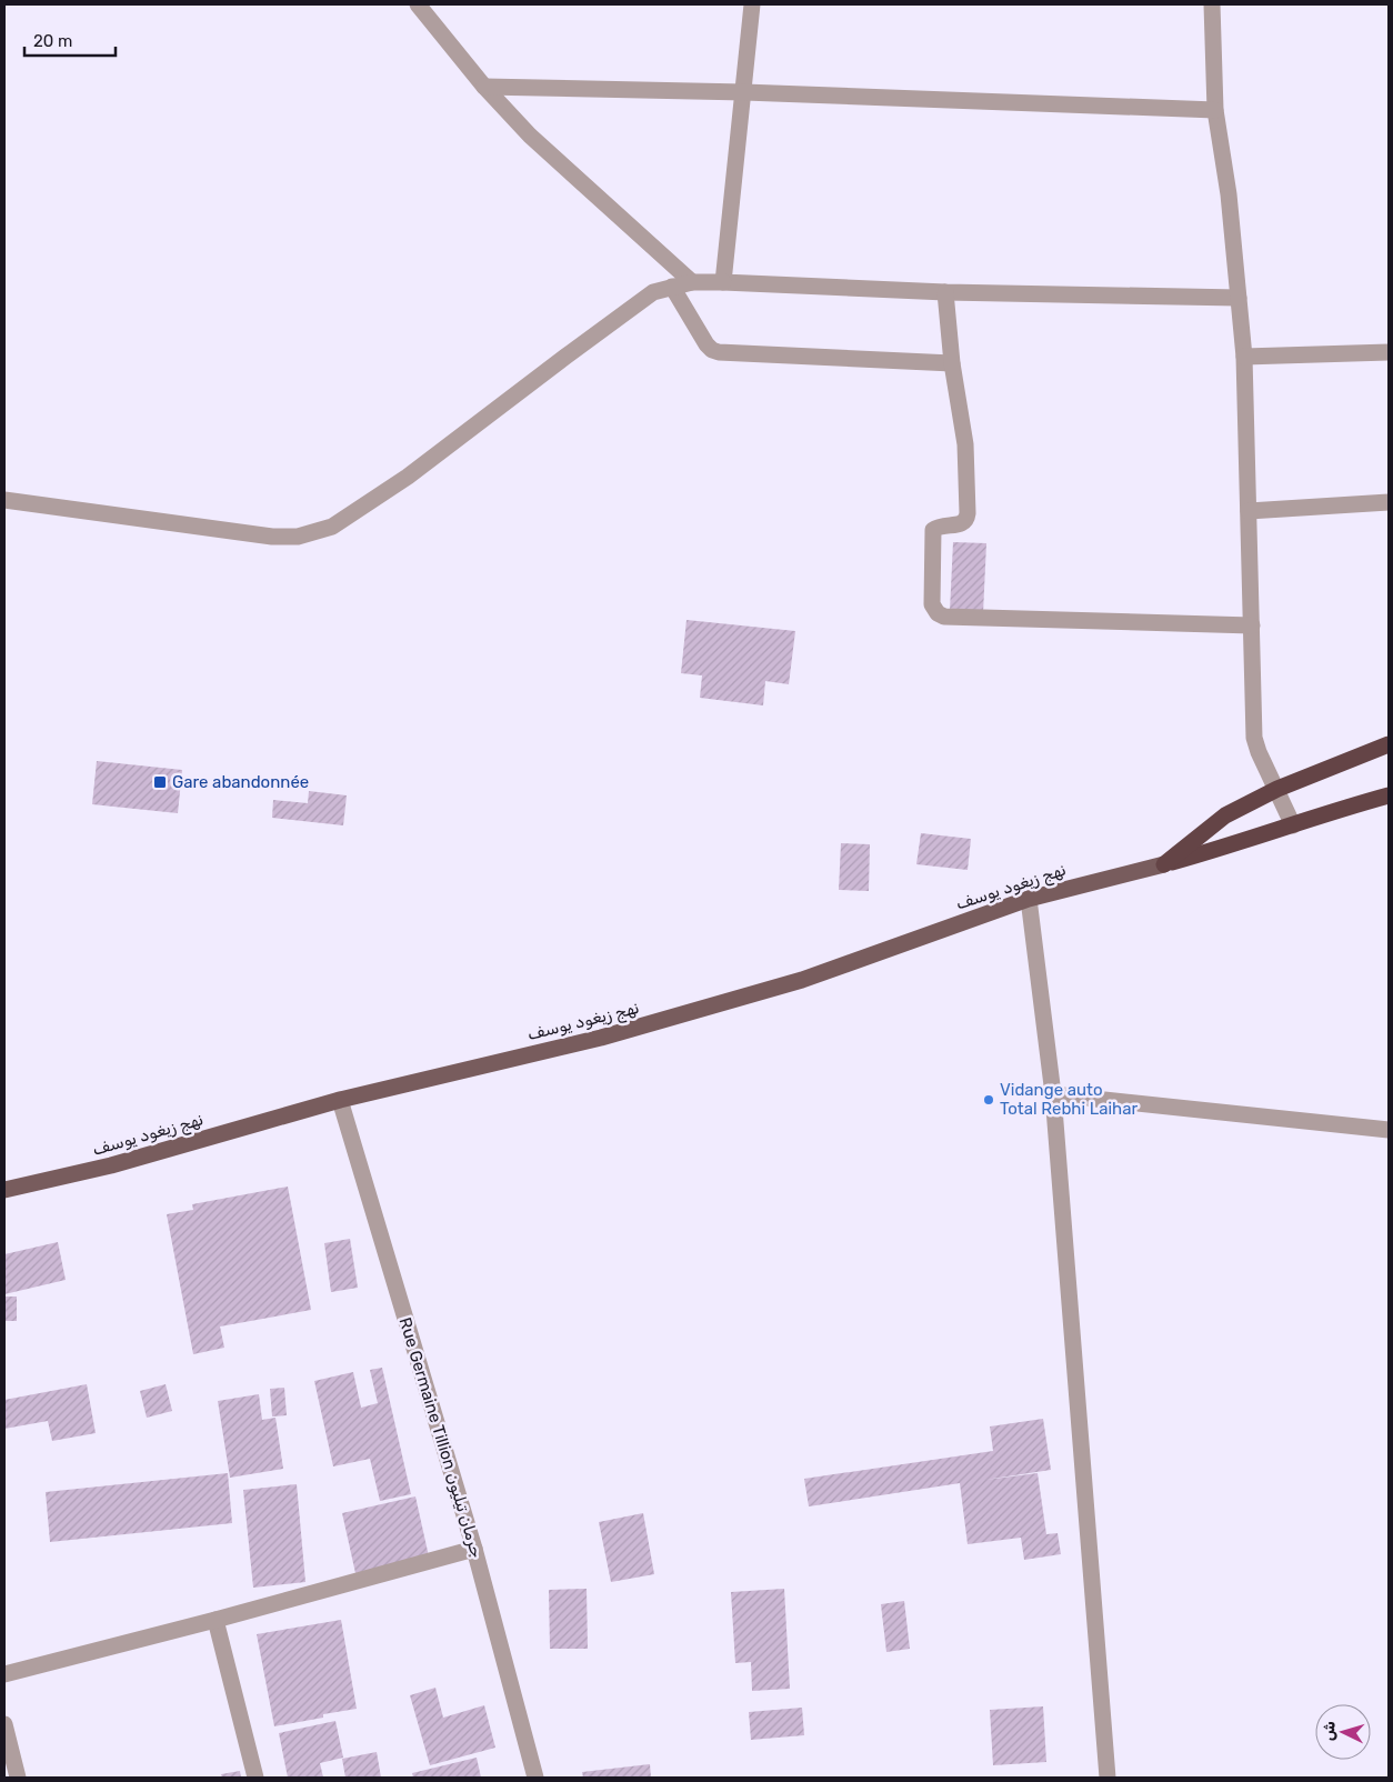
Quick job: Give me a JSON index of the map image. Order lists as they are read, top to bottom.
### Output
{
  "streets": {
    "highway": ["نهج زيغود يوسف"],
    "street": ["Rue Germaine Tillion جرمان تيليون"]
  },
  "crossings": [
    ["نهج زيغود يوسف", "Rue Germaine Tillion جرمان تيليون"]
  ],
  "places": {
    "transit": ["Gare abandonnée"],
    "other": ["Vidange auto Total Rebhi Laihar"]
  },
  "scale_bar": "20 m",
  "north": "left"
}
